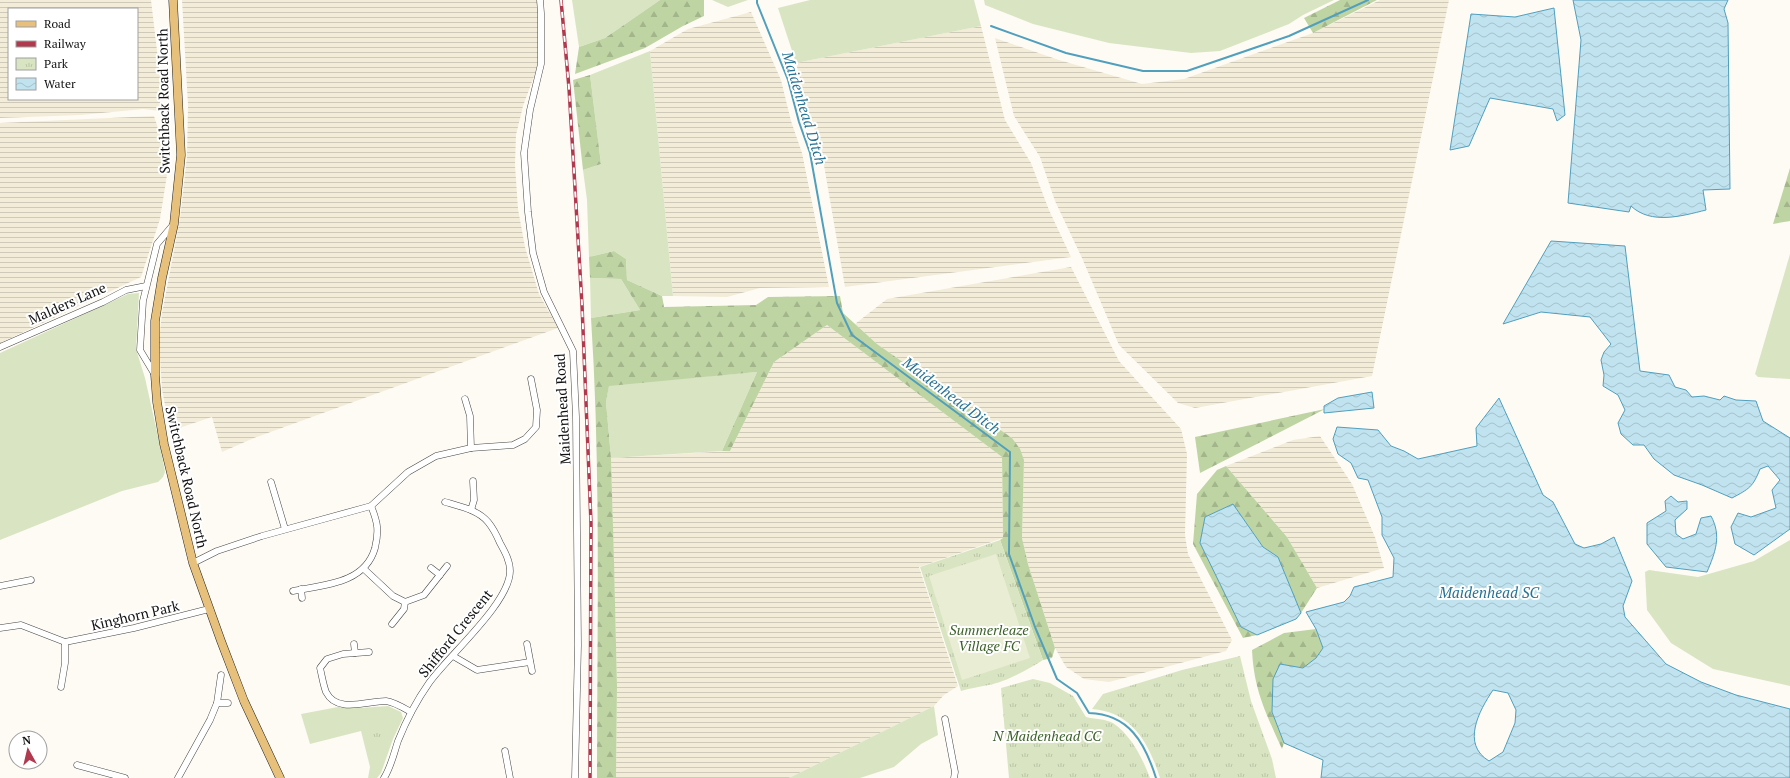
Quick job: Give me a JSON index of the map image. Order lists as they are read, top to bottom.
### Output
{
  "streets": {
    "main road": ["Switchback Road North"],
    "street": [
      "Malders Lane",
      "Maidenhead Road",
      "Kinghorn Park",
      "Shifford Crescent"
    ]
  },
  "crossings": [
    ["Switchback Road North", "Kinghorn Park"]
  ],
  "water": ["Maidenhead Ditch", "Maidenhead SC"],
  "parks": ["Summerleaze Village FC", "N Maidenhead CC"],
  "legend": [
    "Road",
    "Railway",
    "Park",
    "Water"
  ],
  "north": "top"
}
